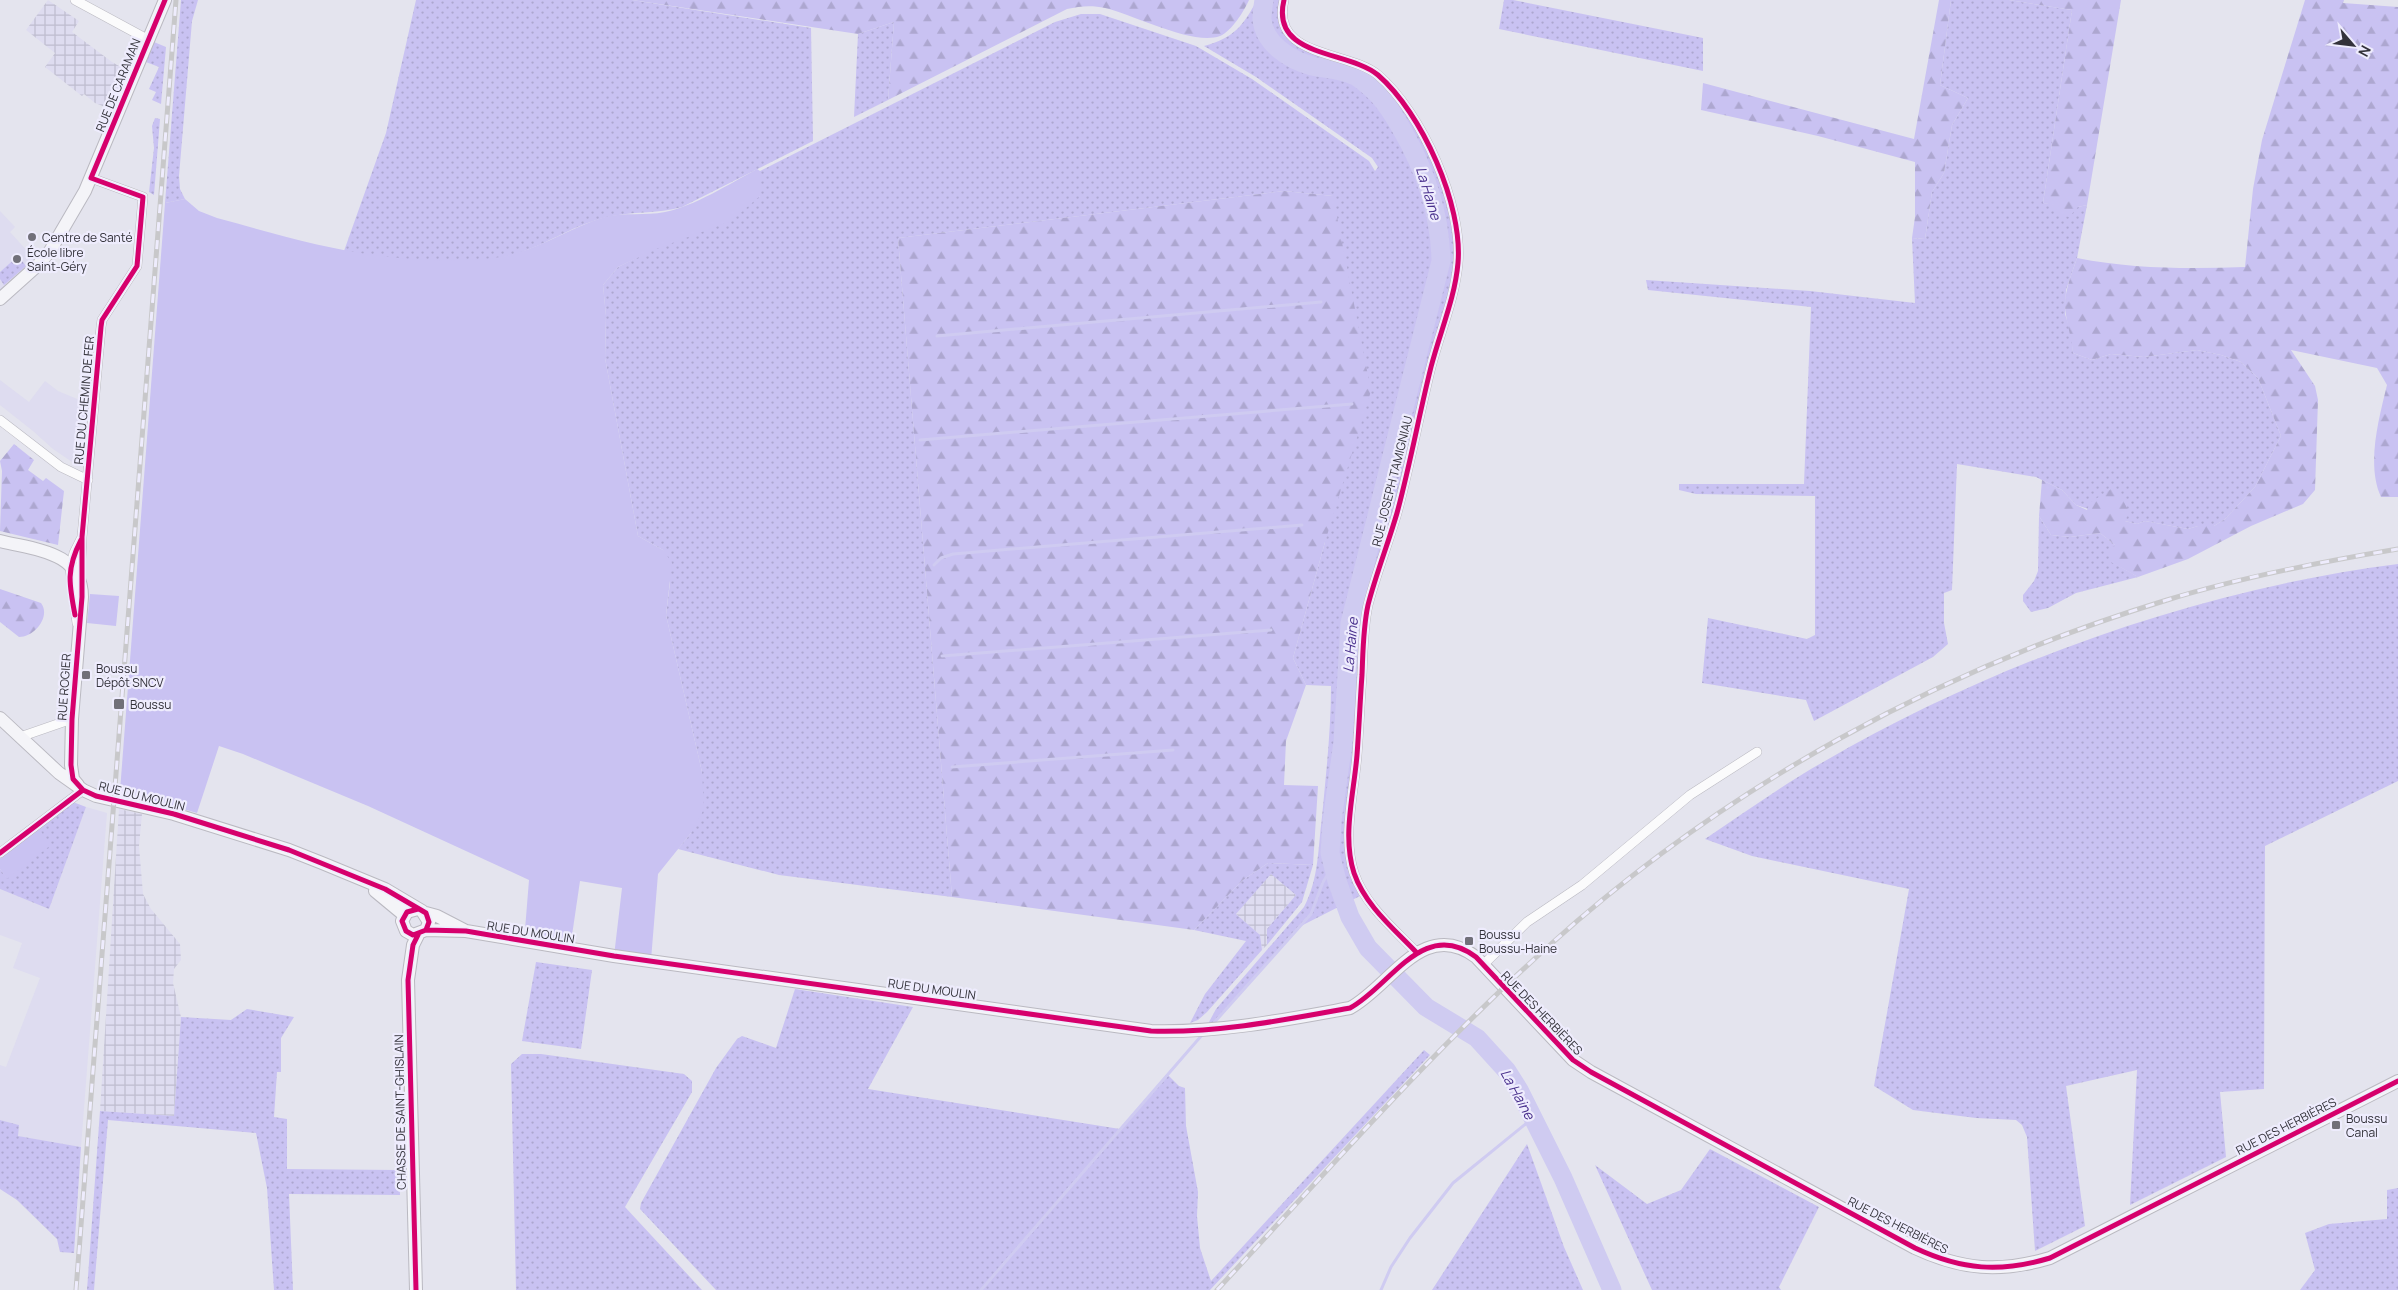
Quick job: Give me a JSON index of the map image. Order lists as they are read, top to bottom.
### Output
{
  "streets": {
    "street": [
      "RUE DE CARAMAN",
      "RUE DU CHEMIN DE FER",
      "RUE JOSEPH TAMIGNIAU",
      "RUE ROGIER",
      "RUE DU MOULIN",
      "RUE DES HERBIÈRES",
      "CHASSE DE SAINT-GHISLAIN"
    ]
  },
  "crossings": [
    ["RUE DE CARAMAN", "RUE DU CHEMIN DE FER"],
    ["RUE DU CHEMIN DE FER", "RUE ROGIER"],
    ["RUE JOSEPH TAMIGNIAU", "RUE DU MOULIN"],
    ["RUE ROGIER", "RUE DU MOULIN"],
    ["RUE DU MOULIN", "CHASSE DE SAINT-GHISLAIN"]
  ],
  "water": ["La Haine"],
  "places": {
    "other": ["Centre de Santé", "École libre Saint-Géry"],
    "transit": [
      "Boussu Dépôt SNCV",
      "Boussu",
      "Boussu Boussu-Haine",
      "Boussu Canal"
    ]
  },
  "north": "bottom right"
}
